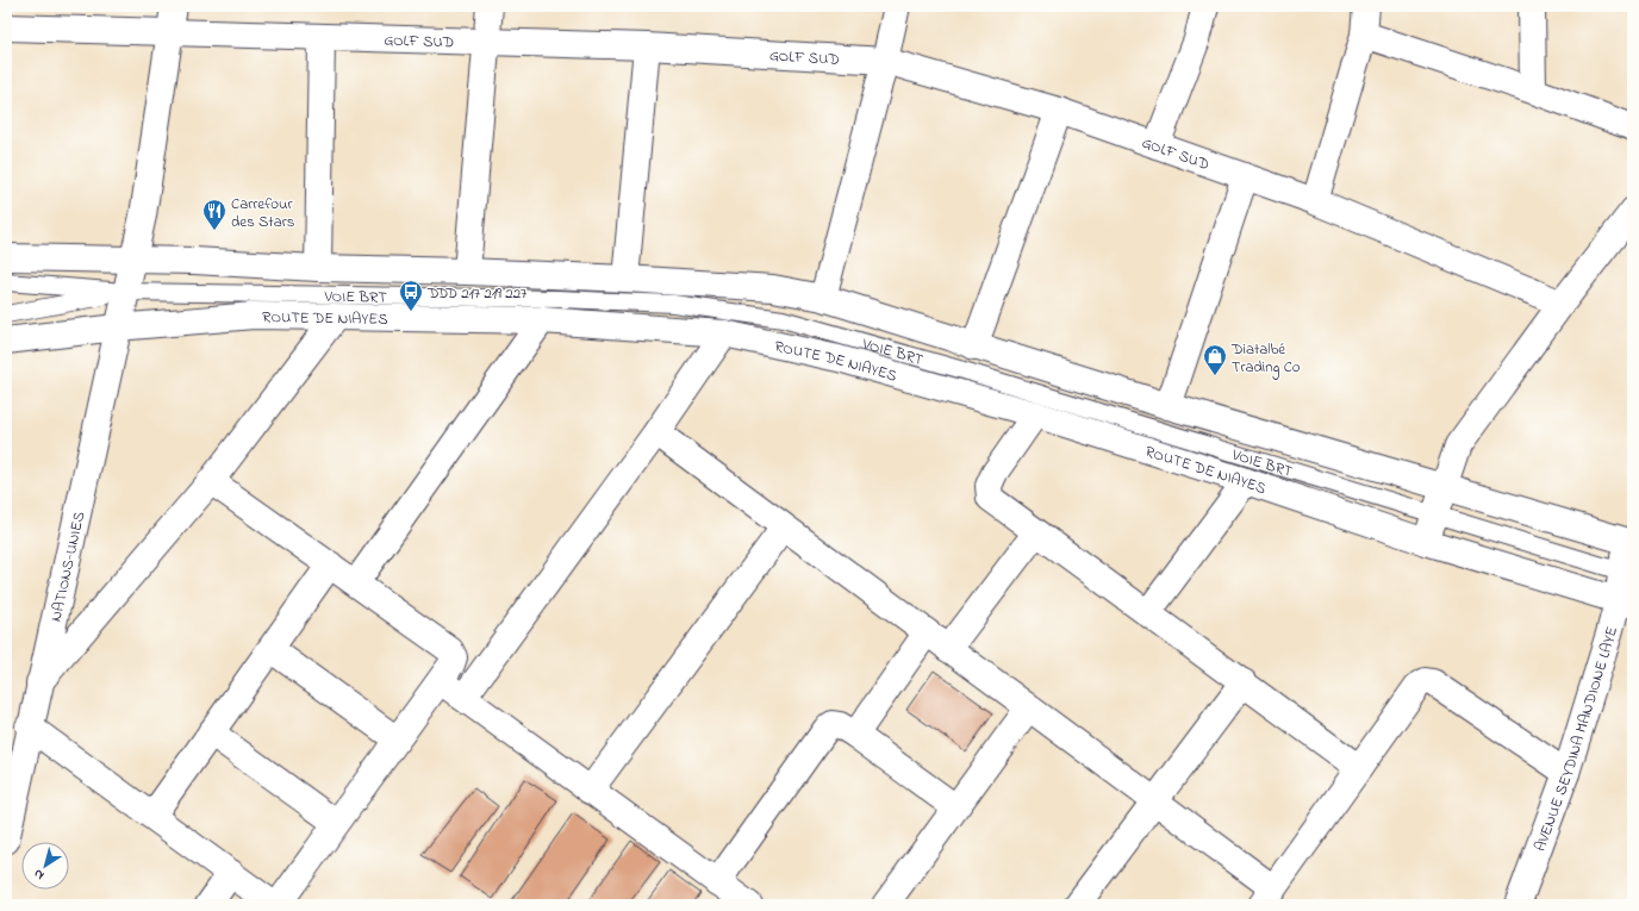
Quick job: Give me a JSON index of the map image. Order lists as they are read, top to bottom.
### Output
{
  "streets": {
    "street": [
      "GOLF SUD",
      "ROUTE DE NIAYES",
      "NATIONS-UNIES",
      "AVENUE SEYDINA MANDIONE LAYE"
    ],
    "lane": ["VOIE BRT"]
  },
  "crossings": [
    ["GOLF SUD", "NATIONS-UNIES"],
    ["VOIE BRT", "NATIONS-UNIES"],
    ["VOIE BRT", "AVENUE SEYDINA MANDIONE LAYE"],
    ["ROUTE DE NIAYES", "NATIONS-UNIES"],
    ["ROUTE DE NIAYES", "AVENUE SEYDINA MANDIONE LAYE"]
  ],
  "places": {
    "restaurant": ["Carrefour des Stars"],
    "bus stop": ["DDD 217 219 227"],
    "shop": ["Diatalbé Trading Co"]
  },
  "north": "bottom left"
}
